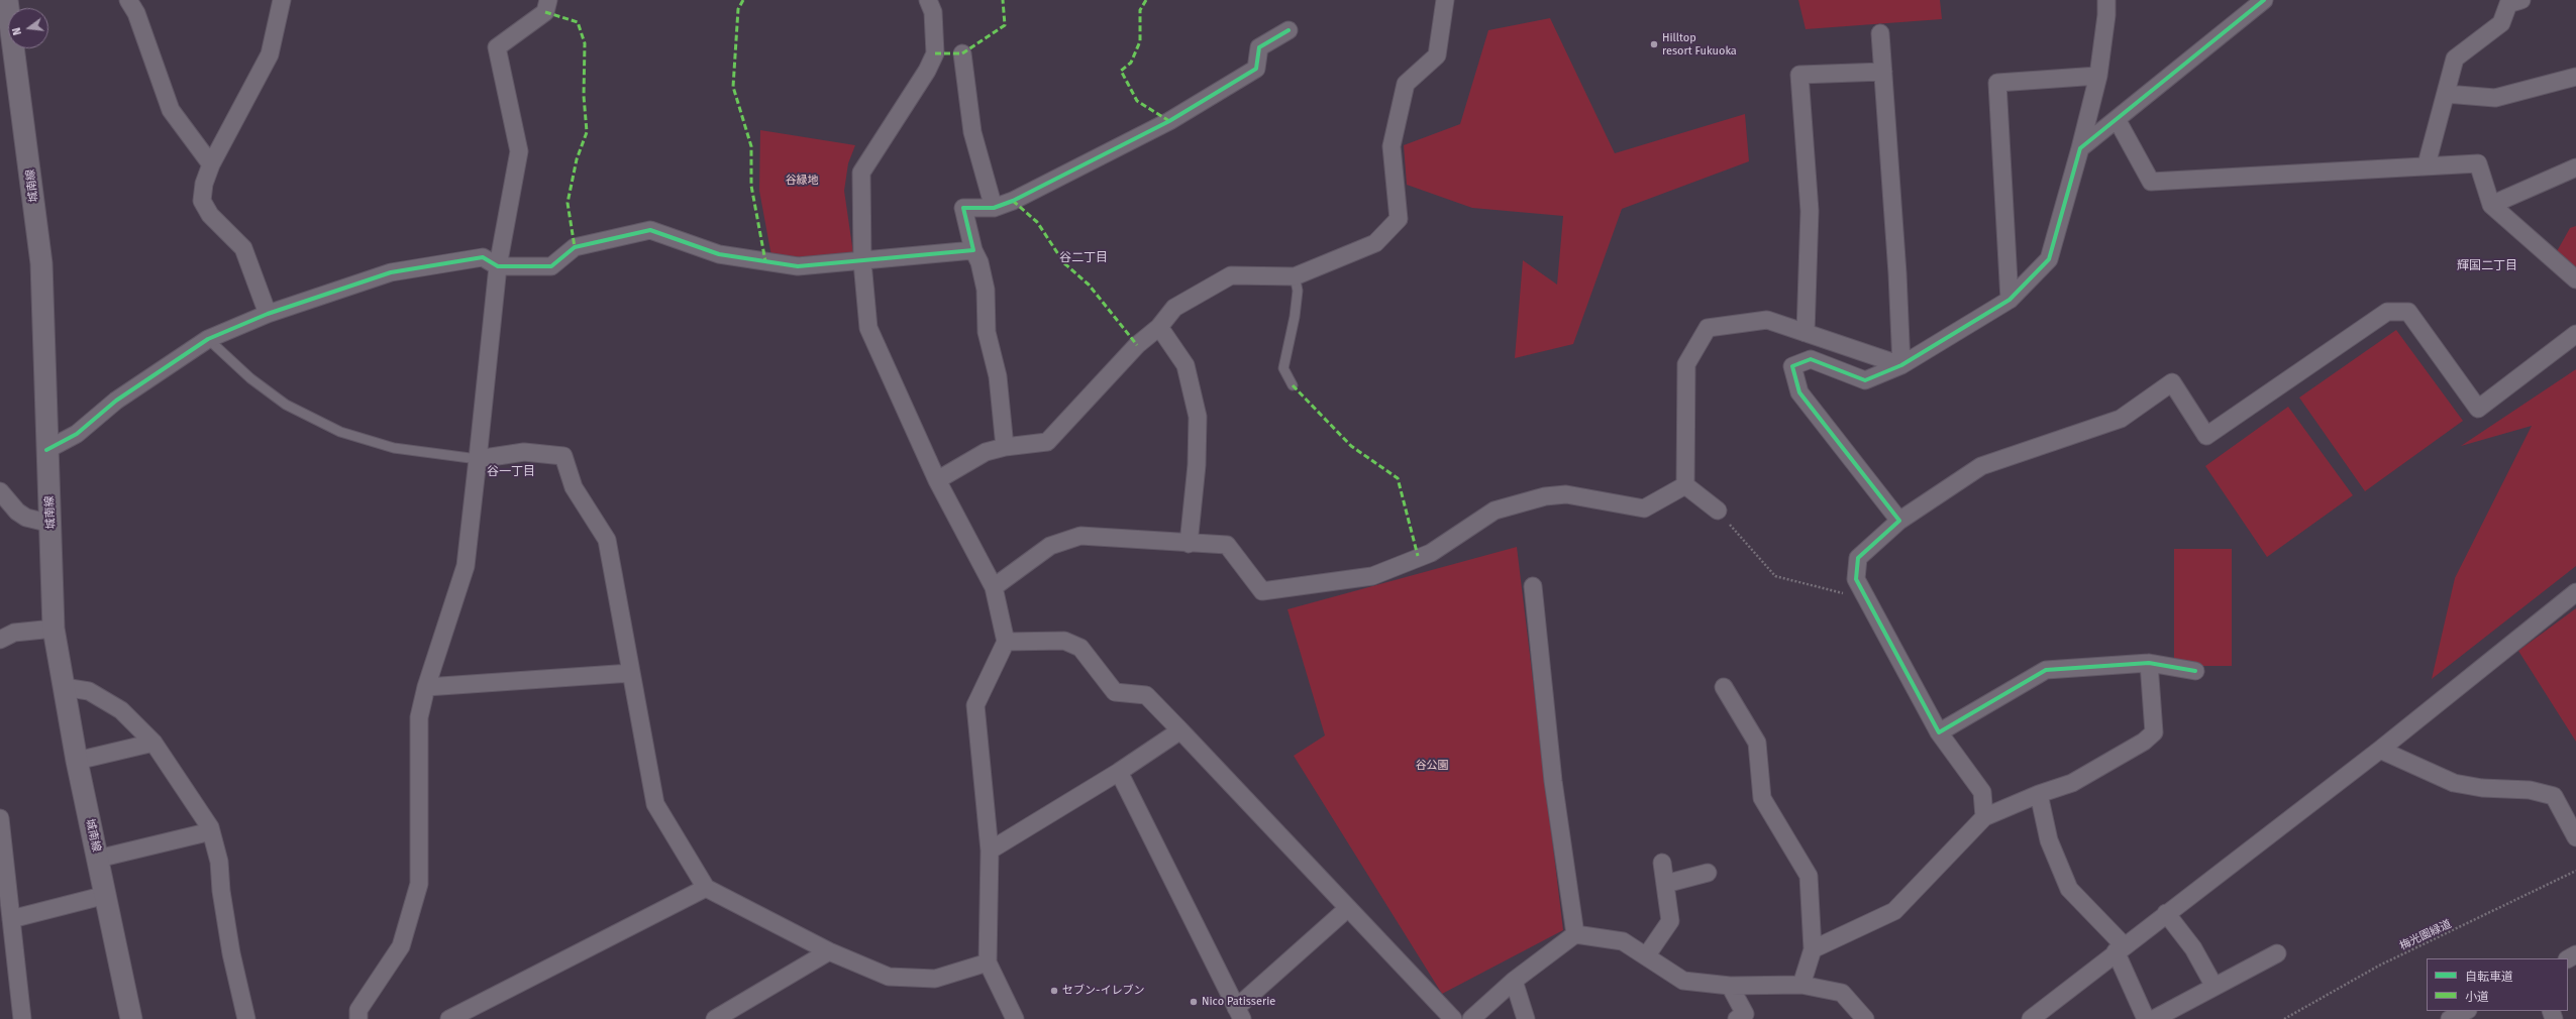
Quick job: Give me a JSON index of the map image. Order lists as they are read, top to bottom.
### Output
{
  "streets": {
    "street": ["城南線"],
    "path": ["梅光園緑道"]
  },
  "districts": ["谷二丁目", "輝国二丁目", "谷一丁目"],
  "parks": ["谷緑地", "谷公園"],
  "places": ["Hilltop resort Fukuoka", "セブン-イレブン", "Nico Patisserie"],
  "legend": ["自転車道", "小道"],
  "north": "left"
}
